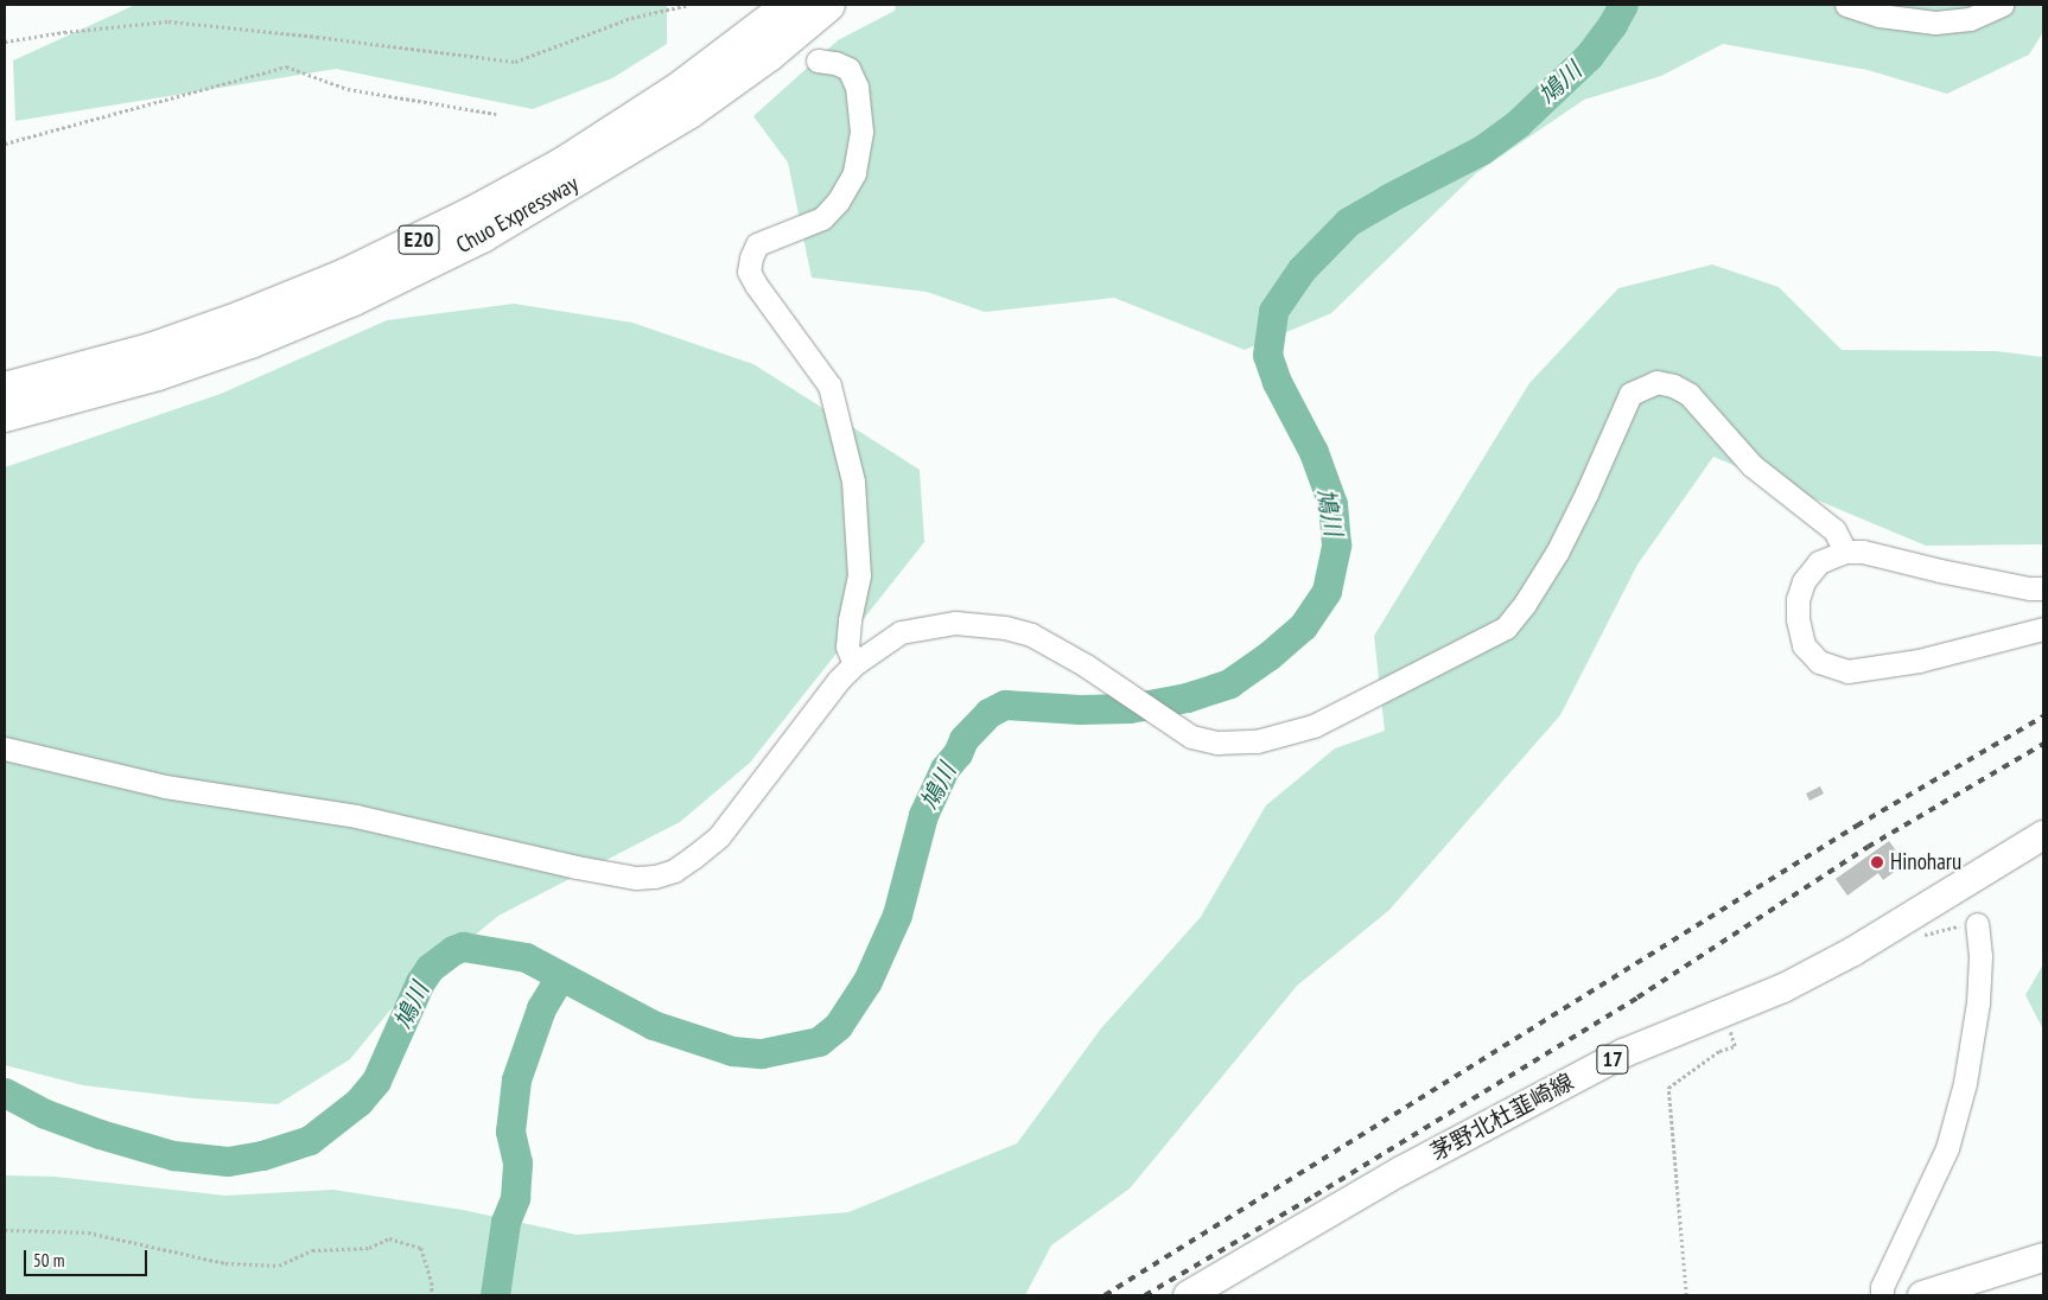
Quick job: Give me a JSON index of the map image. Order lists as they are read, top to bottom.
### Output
{
  "streets": {
    "highway": ["Chuo Expressway", "E20"],
    "main road": ["17", "茅野北杜韮崎線"]
  },
  "water": ["鳩川"],
  "places": ["Hinoharu"],
  "scale_bar": "50 m"
}
